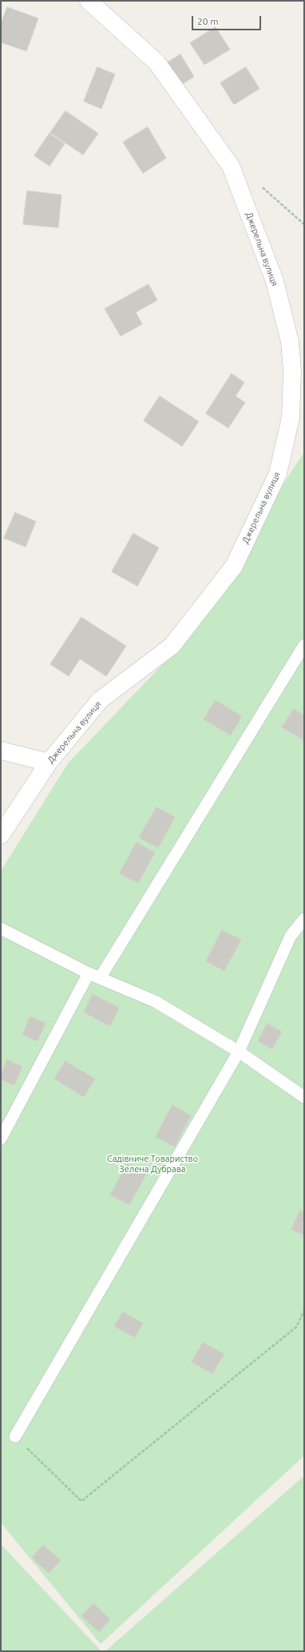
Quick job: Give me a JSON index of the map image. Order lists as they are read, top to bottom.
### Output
{
  "streets": {
    "street": ["Джерельна вулиця"]
  },
  "parks": ["Садівниче Товариство Зелена Дубрава"],
  "scale_bar": "20 m"
}
